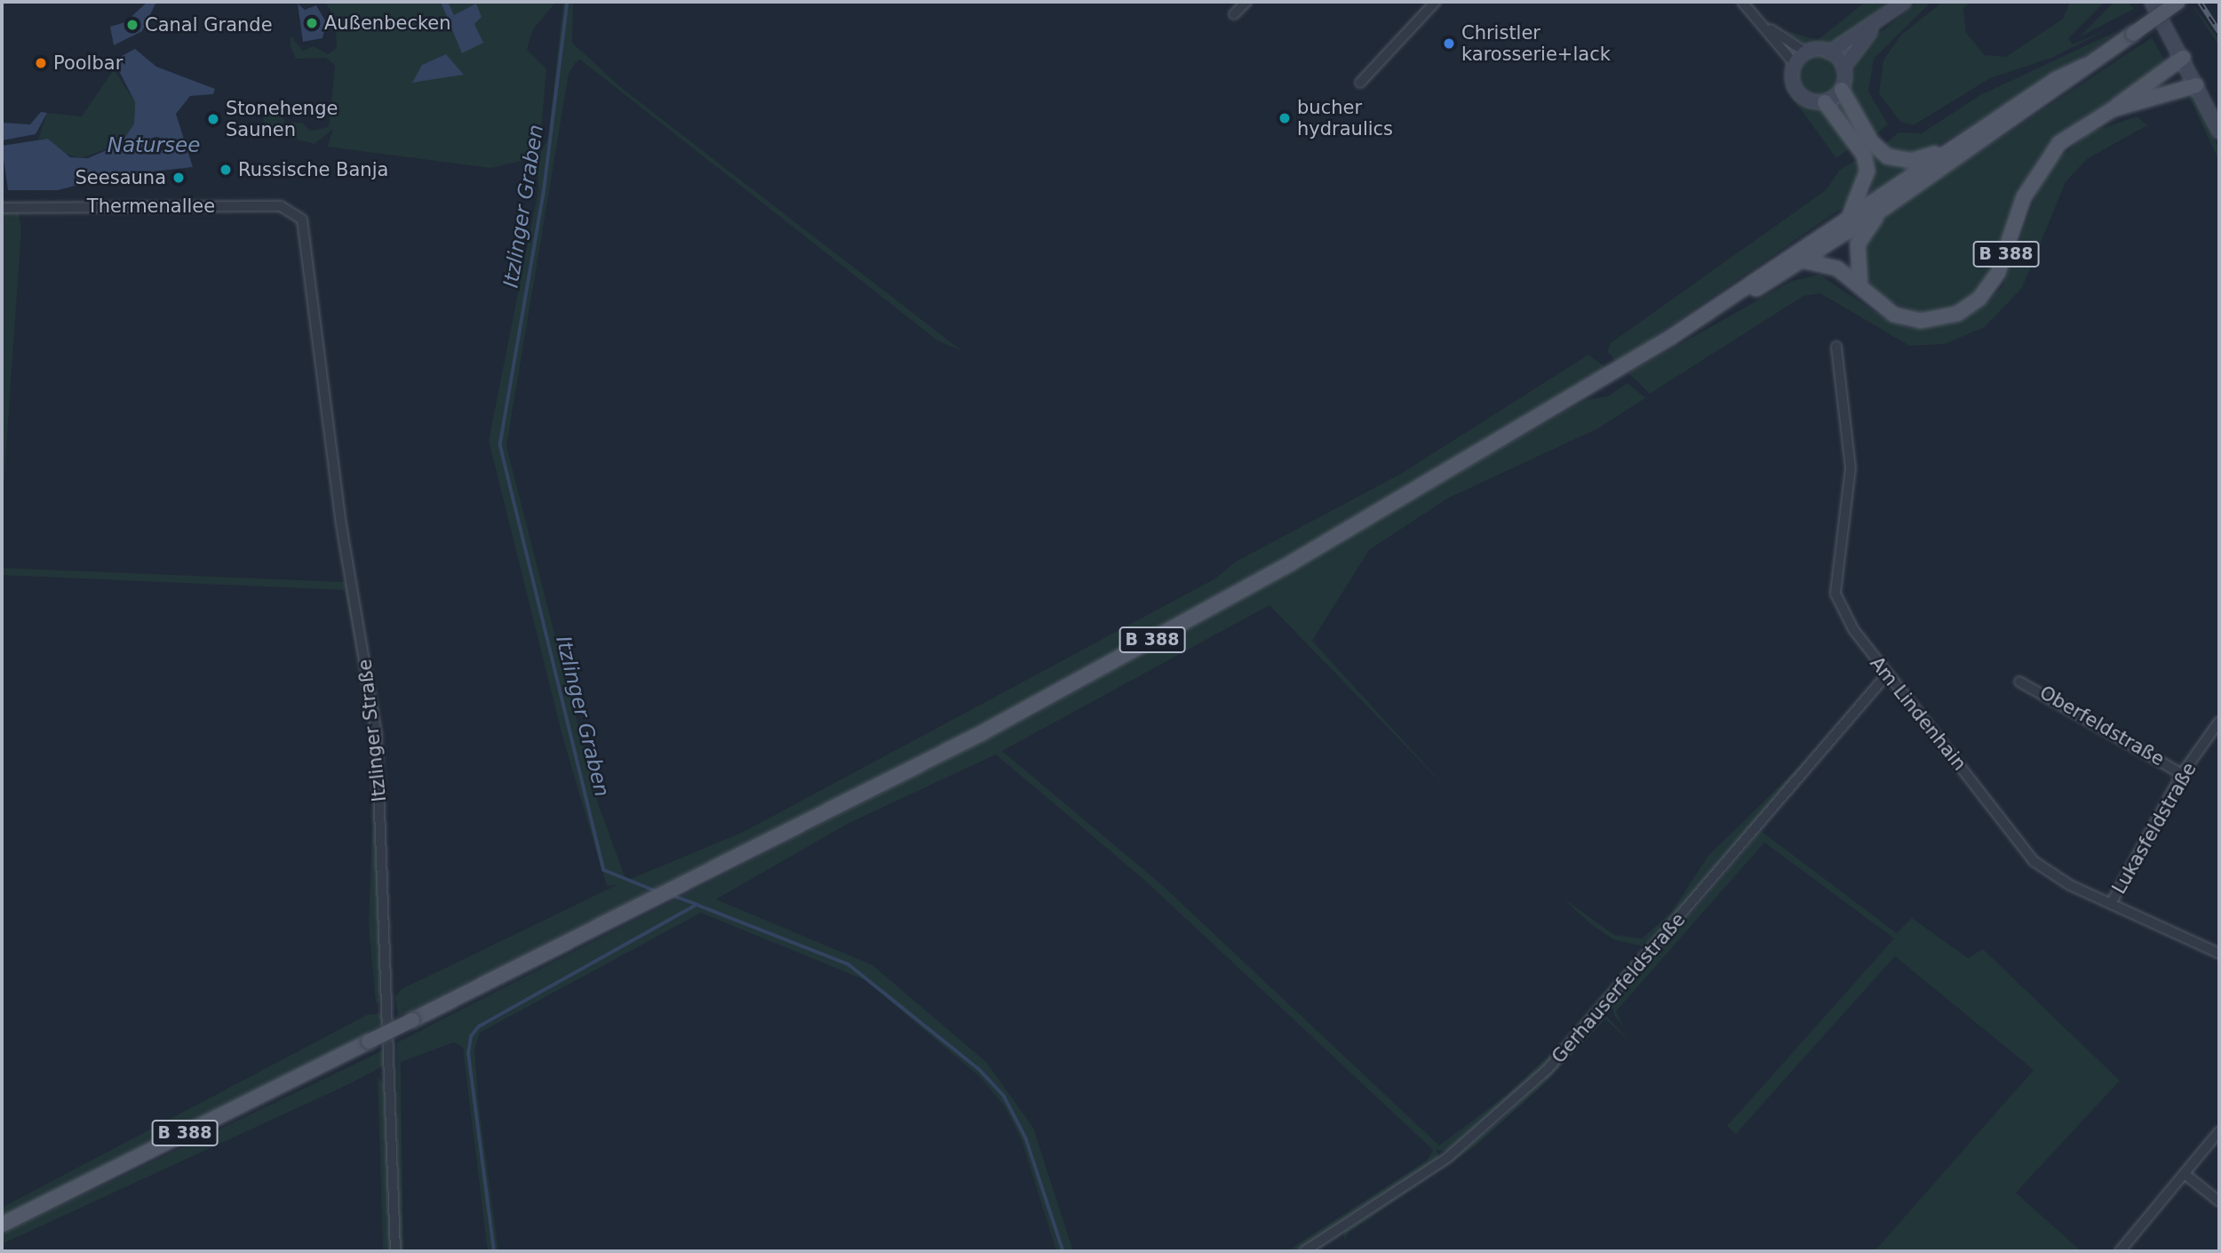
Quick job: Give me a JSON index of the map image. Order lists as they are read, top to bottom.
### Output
{
  "streets": {
    "main road": ["B 388"],
    "street": [
      "Thermenallee",
      "Am Lindenhain",
      "Oberfeldstraße",
      "Itzlinger Straße",
      "Lukasfeldstraße",
      "Gerhauserfeldstraße"
    ]
  },
  "crossings": [
    ["Thermenallee", "Itzlinger Straße"],
    ["Am Lindenhain", "Lukasfeldstraße"],
    ["Am Lindenhain", "Gerhauserfeldstraße"],
    ["Oberfeldstraße", "Lukasfeldstraße"]
  ],
  "water": ["Natursee", "Itzlinger Graben"],
  "places": [
    "Außenbecken",
    "Canal Grande",
    "Christler karosserie+lack",
    "Poolbar",
    "bucher hydraulics",
    "Stonehenge Saunen",
    "Russische Banja",
    "Seesauna"
  ]
}
